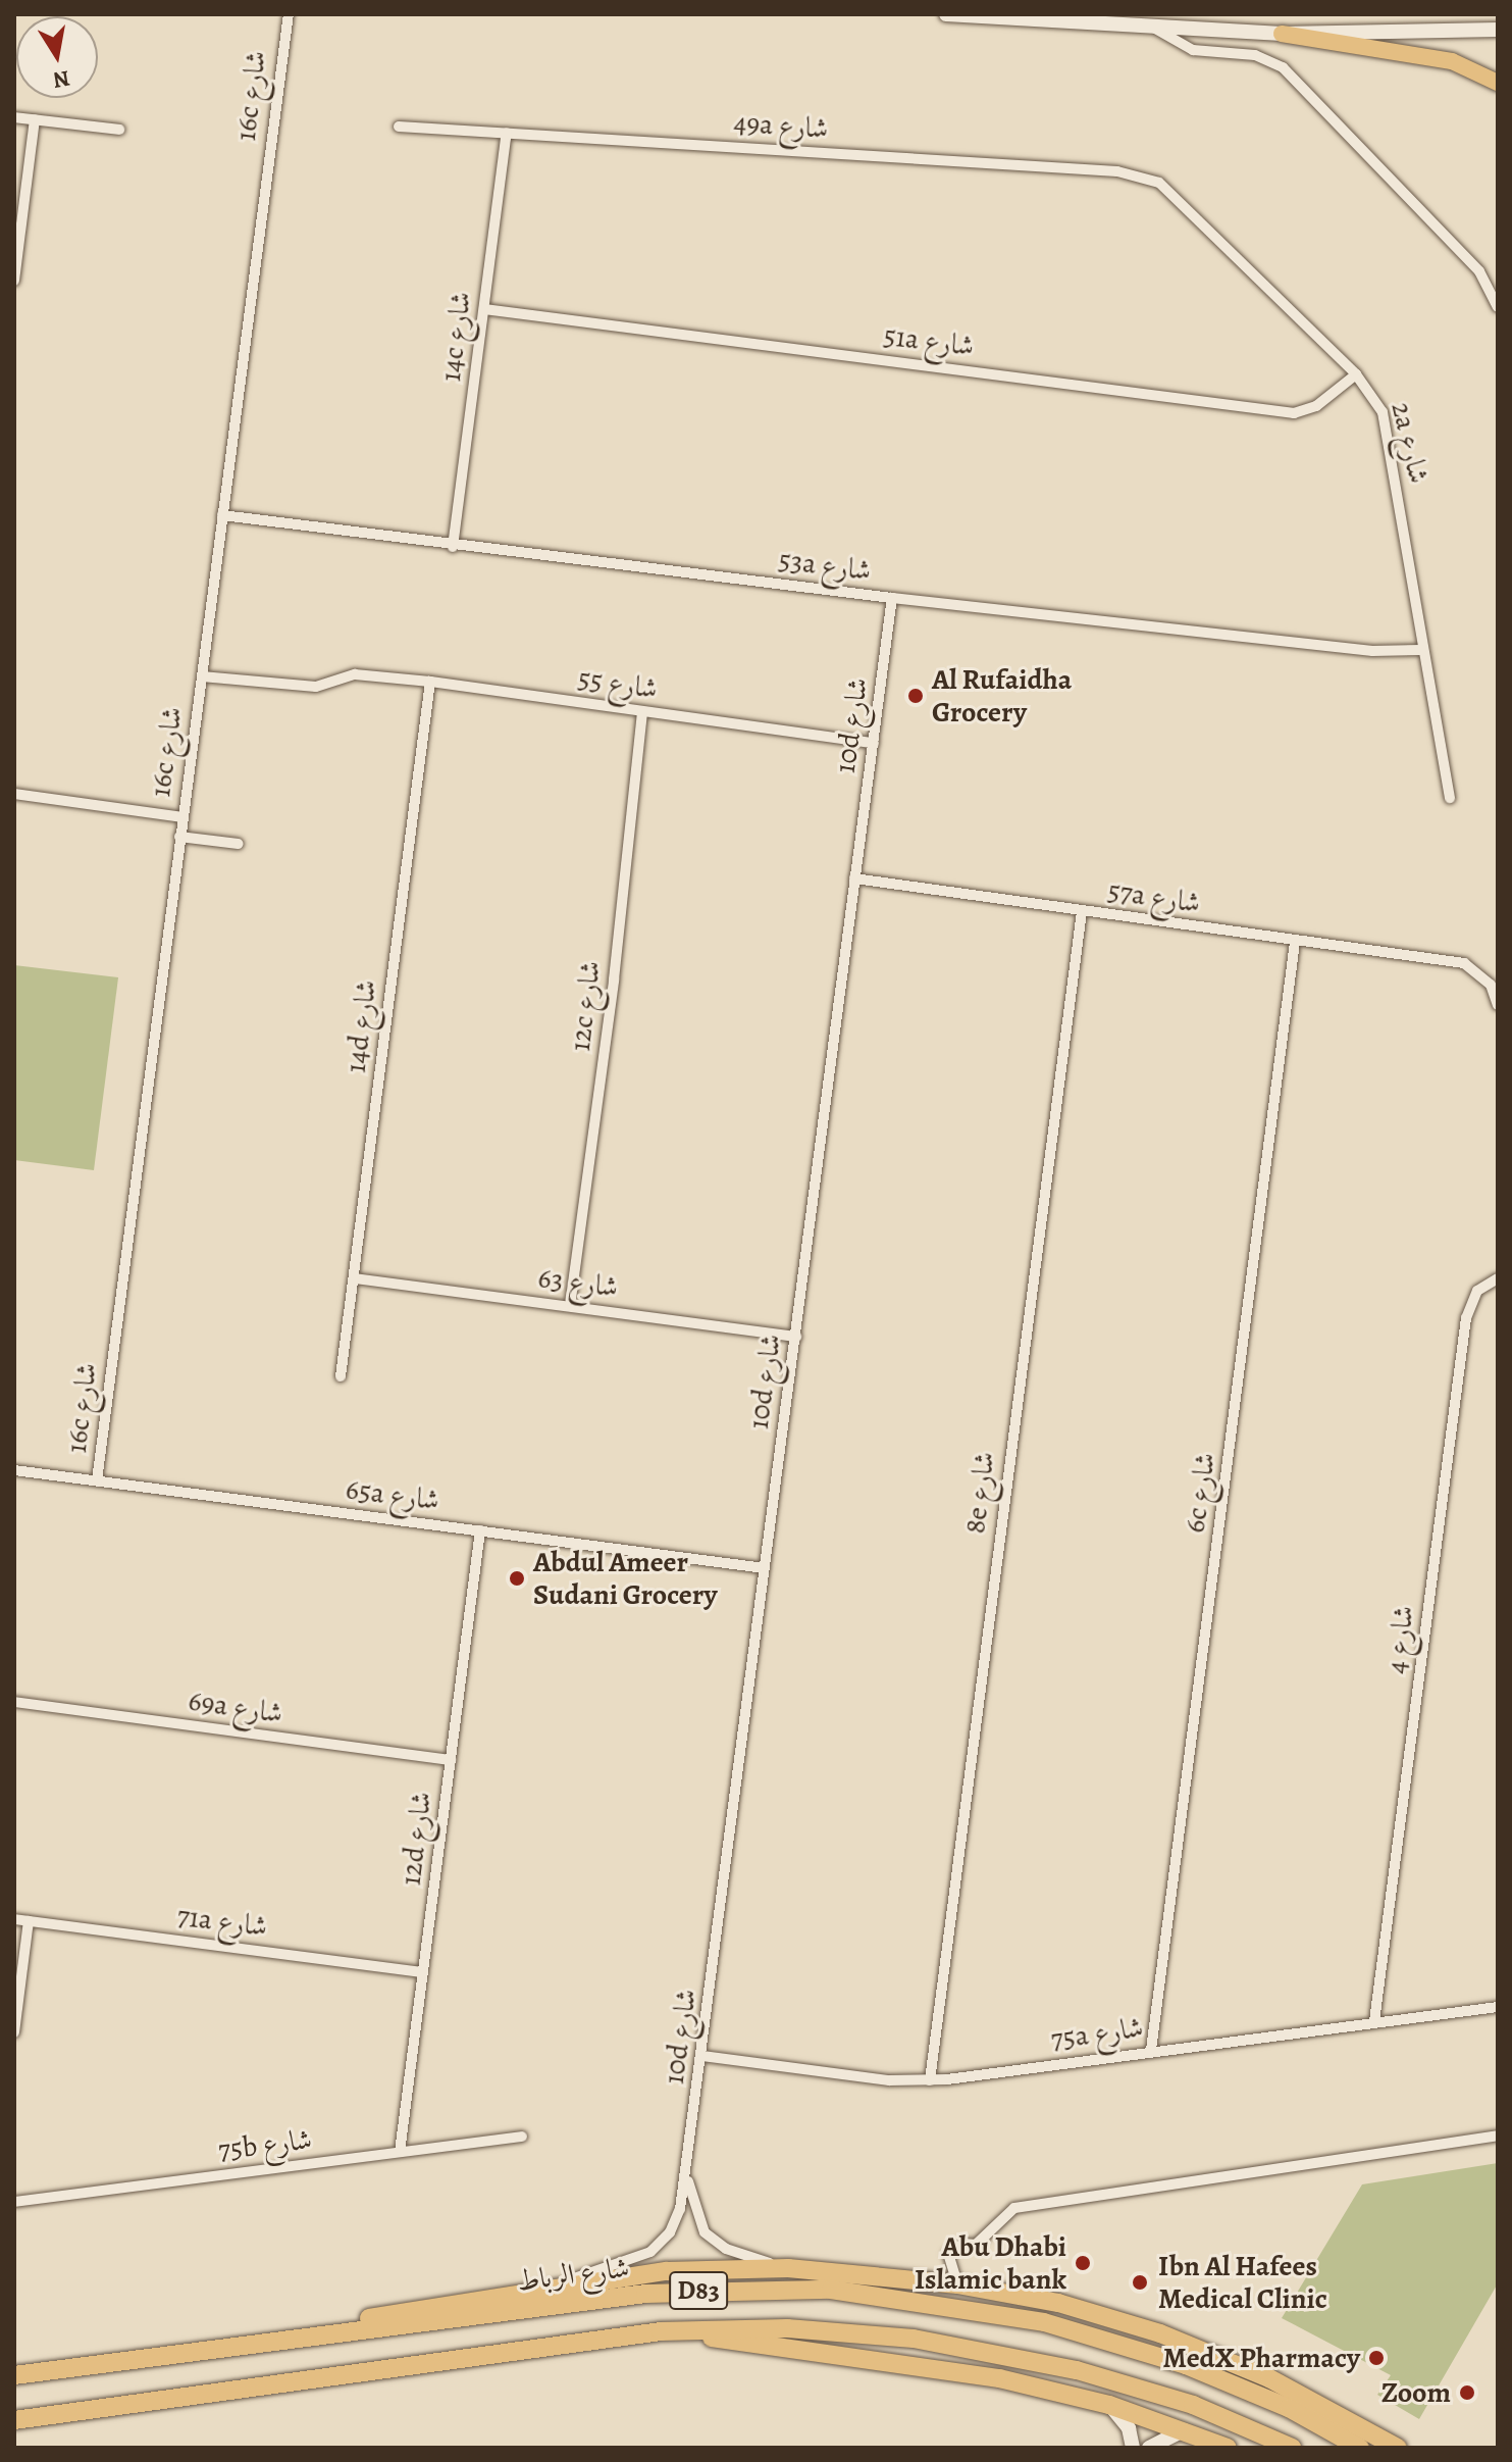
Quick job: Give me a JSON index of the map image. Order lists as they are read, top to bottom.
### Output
{
  "streets": {
    "highway": ["شارع الرباط", "D83"],
    "street": [
      "16c شارع",
      "49a شارع",
      "14c شارع",
      "51a شارع",
      "2a شارع",
      "53a شارع",
      "شارع 55",
      "10d شارع",
      "57a شارع",
      "12c شارع",
      "14d شارع",
      "شارع 63",
      "8e شارع",
      "6c شارع",
      "65a شارع",
      "شارع 4",
      "69a شارع",
      "12d شارع",
      "71a شارع",
      "75a شارع",
      "75b شارع"
    ]
  },
  "crossings": [
    ["16c شارع", "53a شارع"],
    ["16c شارع", "شارع 55"],
    ["16c شارع", "65a شارع"],
    ["49a شارع", "14c شارع"],
    ["49a شارع", "2a شارع"],
    ["14c شارع", "51a شارع"],
    ["14c شارع", "53a شارع"],
    ["51a شارع", "2a شارع"],
    ["2a شارع", "53a شارع"],
    ["53a شارع", "10d شارع"],
    ["شارع 55", "10d شارع"],
    ["شارع 55", "12c شارع"],
    ["شارع 55", "14d شارع"],
    ["10d شارع", "57a شارع"],
    ["10d شارع", "شارع 63"],
    ["10d شارع", "65a شارع"],
    ["10d شارع", "75a شارع"],
    ["57a شارع", "8e شارع"],
    ["57a شارع", "6c شارع"],
    ["12c شارع", "شارع 63"],
    ["14d شارع", "شارع 63"],
    ["8e شارع", "75a شارع"],
    ["6c شارع", "75a شارع"],
    ["65a شارع", "12d شارع"],
    ["شارع 4", "75a شارع"],
    ["69a شارع", "12d شارع"],
    ["12d شارع", "71a شارع"],
    ["12d شارع", "75b شارع"]
  ],
  "places": [
    "Al Rufaidha Grocery",
    "Abdul Ameer Sudani Grocery",
    "Abu Dhabi Islamic bank",
    "Ibn Al Hafees Medical Clinic",
    "MedX Pharmacy",
    "Zoom"
  ],
  "north": "bottom"
}
